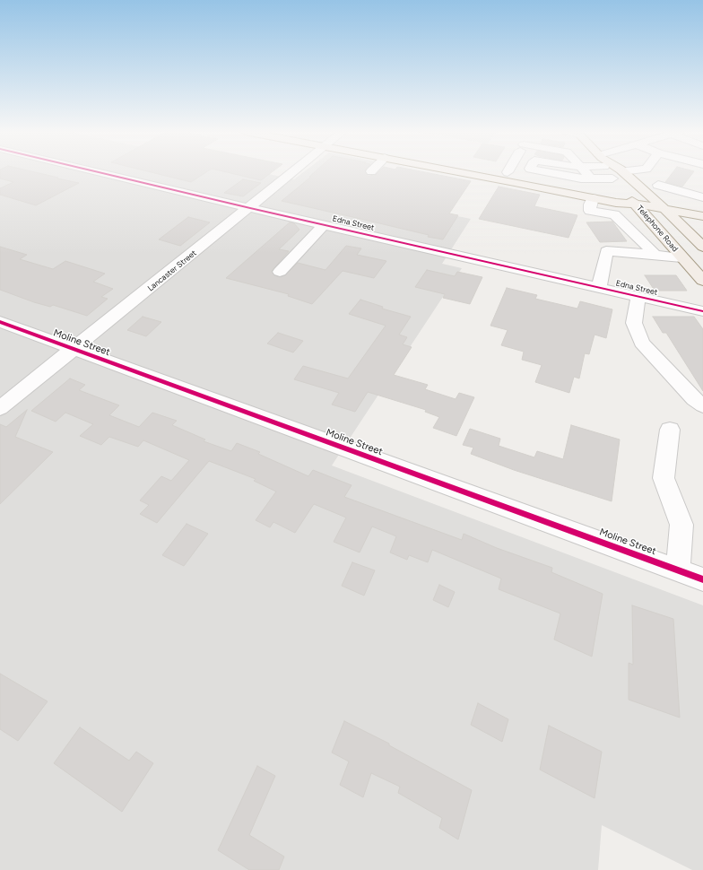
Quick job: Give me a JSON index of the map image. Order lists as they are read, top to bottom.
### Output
{
  "streets": {
    "main road": ["Telephone Road"],
    "street": ["Edna Street", "Lancaster Street", "Moline Street"]
  },
  "crossings": [
    ["Edna Street", "Lancaster Street"],
    ["Lancaster Street", "Moline Street"]
  ]
}
